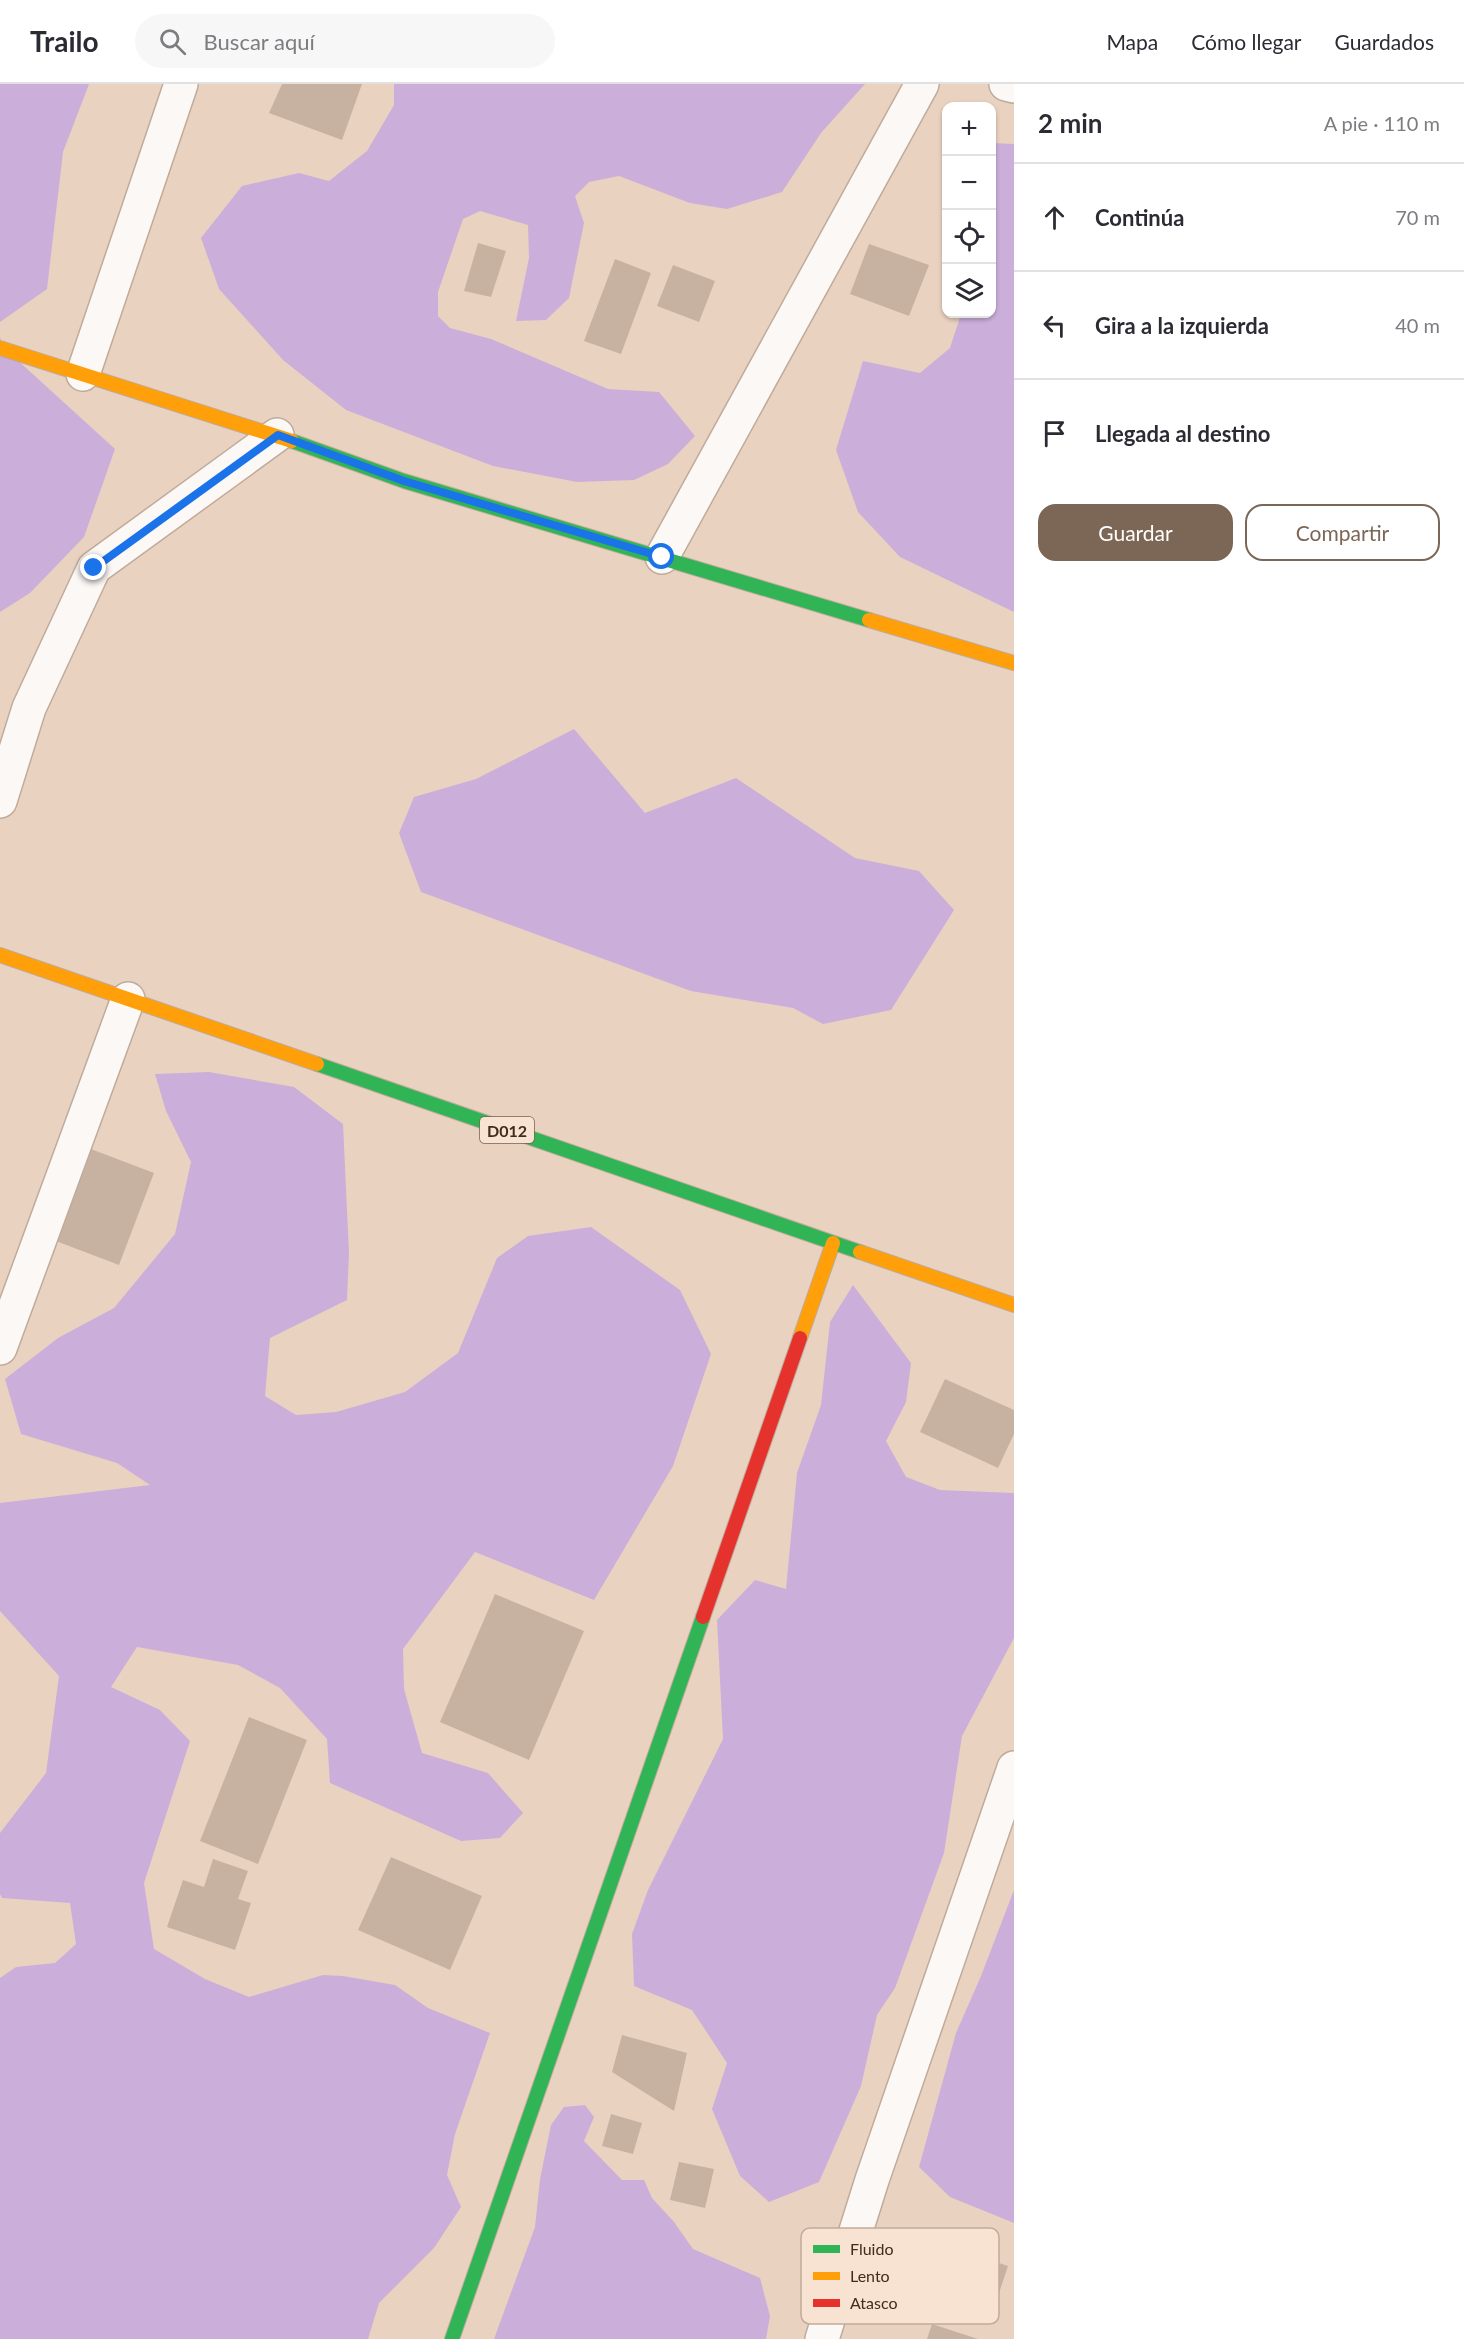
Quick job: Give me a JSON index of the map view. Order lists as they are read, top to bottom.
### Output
{
  "streets": {
    "street": ["D012"]
  },
  "legend": ["Fluido", "Lento", "Atasco"],
  "page": {
    "header": "Trailo",
    "search": "Buscar aquí",
    "nav": ["Mapa", "Cómo llegar", "Guardados"],
    "heading": ["2 min", "A pie · 110 m"],
    "map_buttons": ["+", "−"],
    "list": [
      ["Continúa", "70 m"],
      ["Gira a la izquierda", "40 m"],
      "Llegada al destino"
    ],
    "buttons": ["Guardar", "Compartir"]
  }
}
